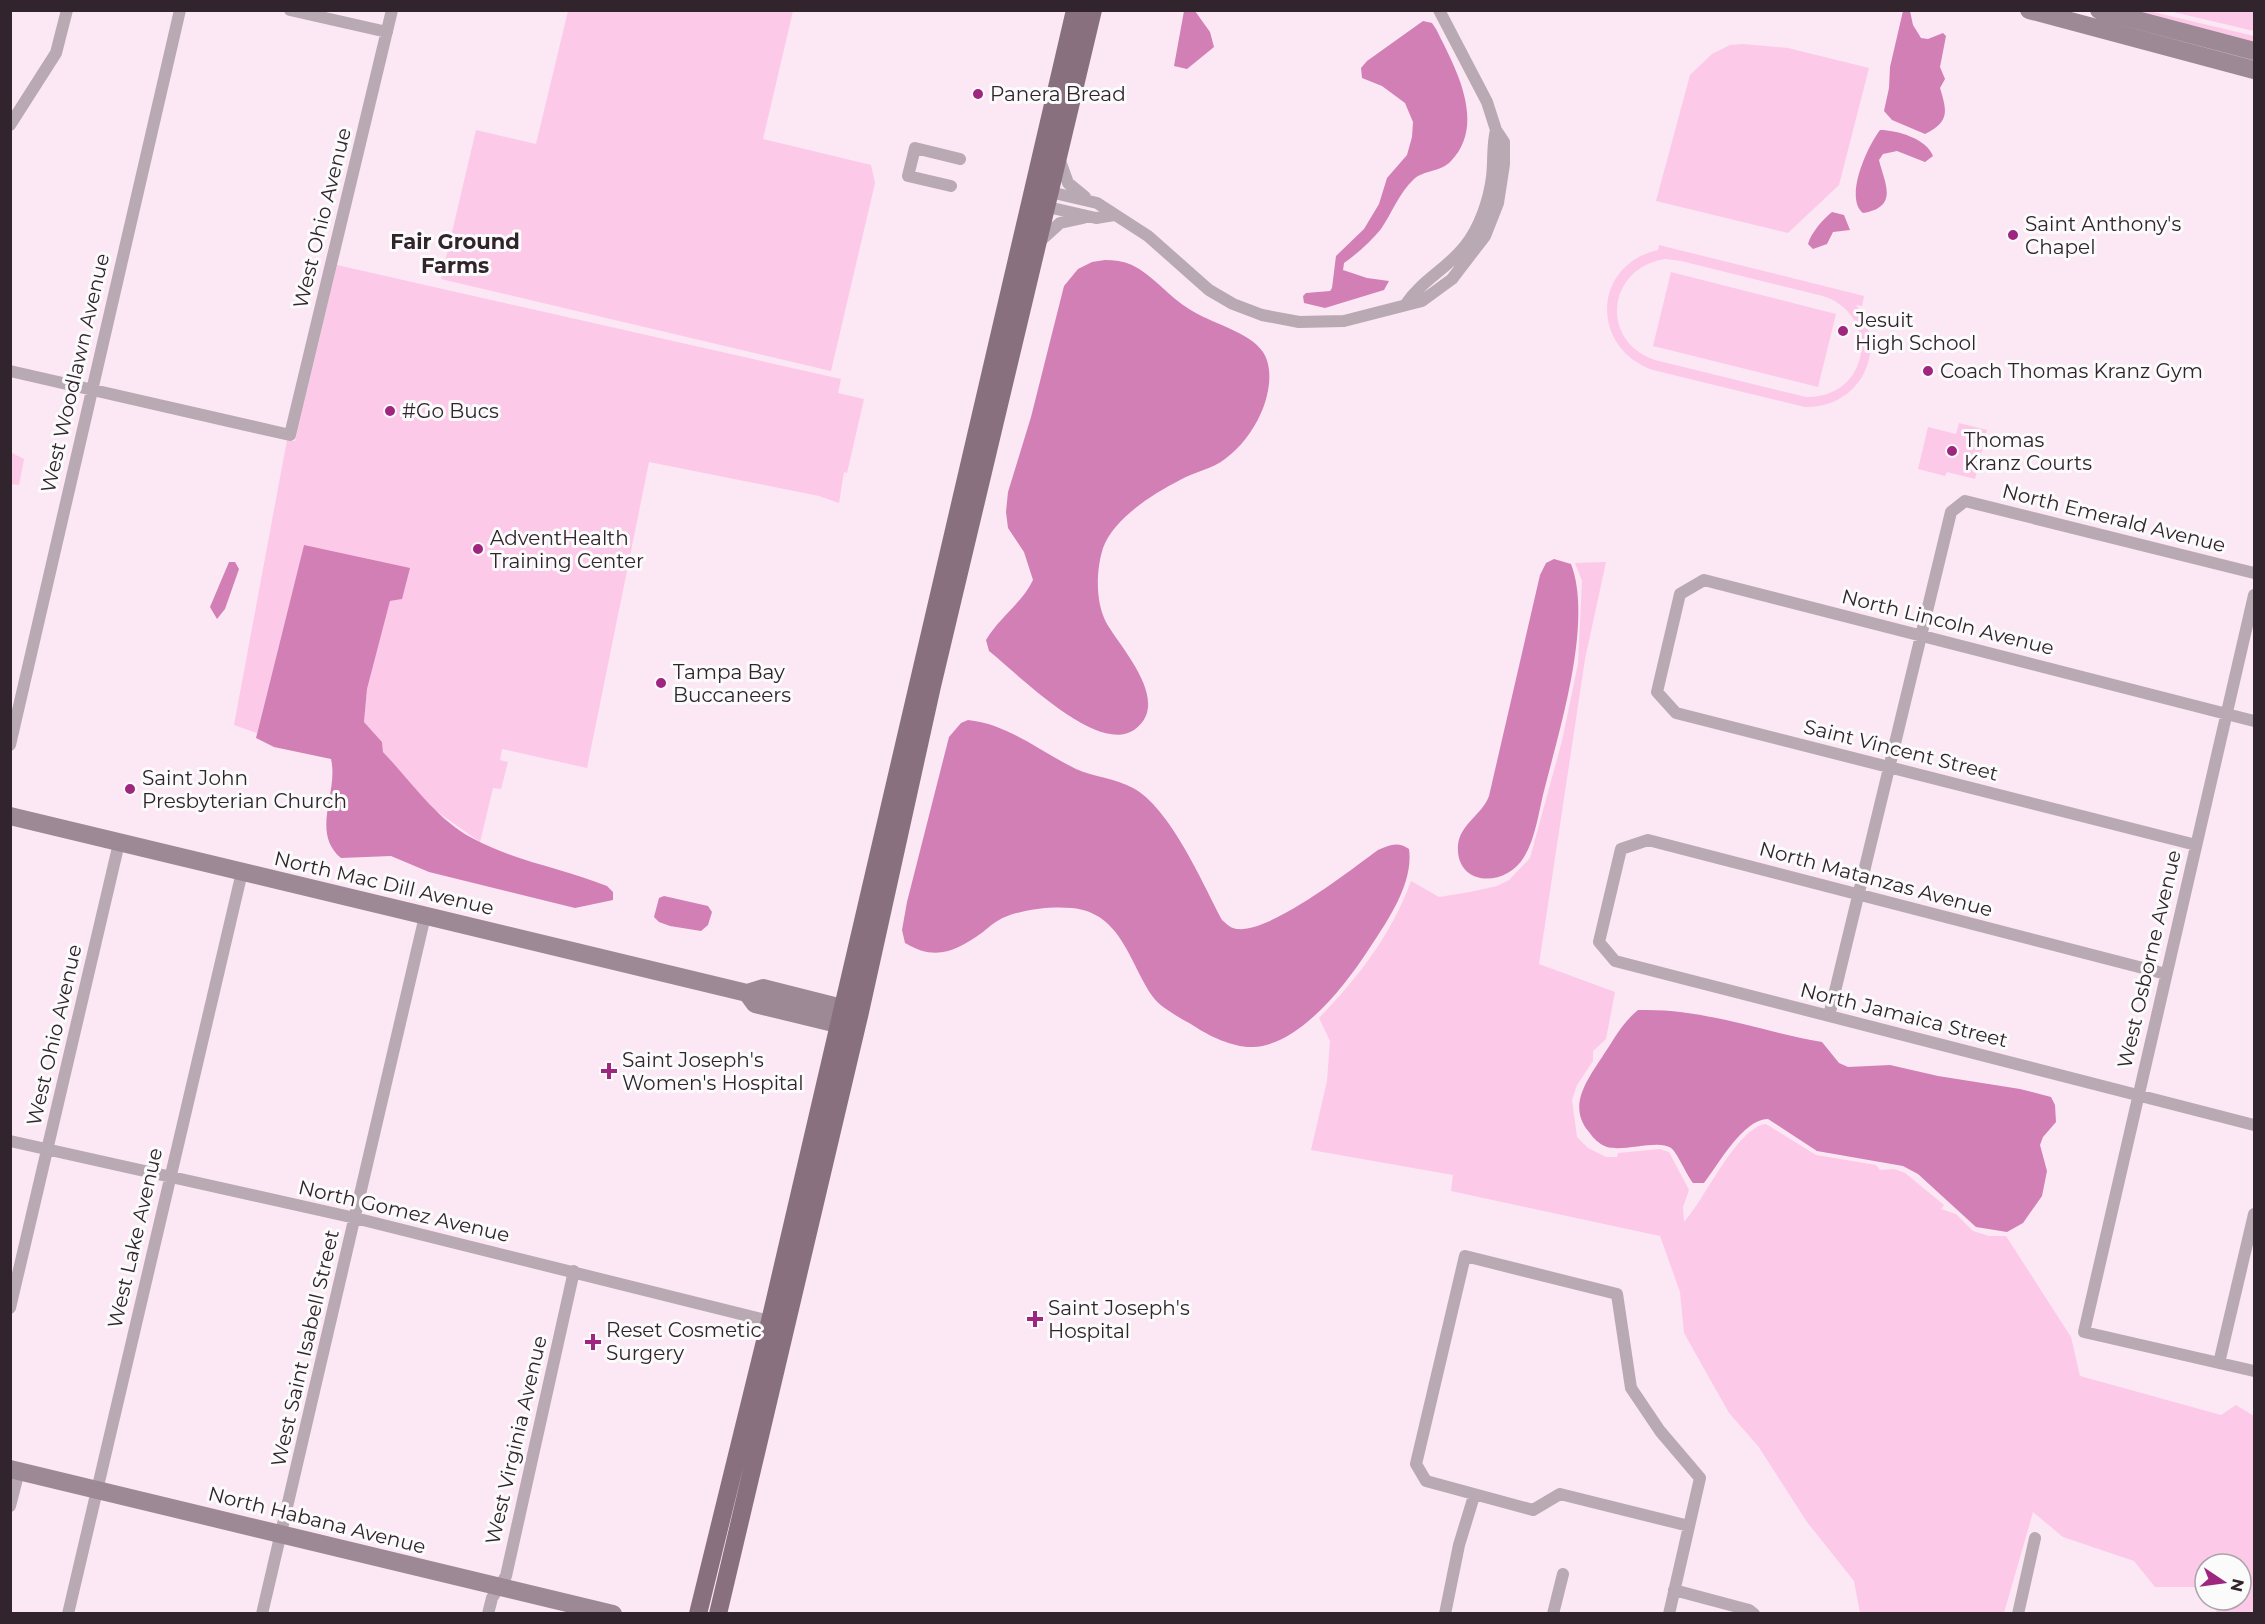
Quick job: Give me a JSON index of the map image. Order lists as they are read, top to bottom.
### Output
{
  "streets": {
    "street": [
      "West Ohio Avenue",
      "West Woodlawn Avenue",
      "North Emerald Avenue",
      "North Lincoln Avenue",
      "Saint Vincent Street",
      "North Matanzas Avenue",
      "North Mac Dill Avenue",
      "West Osborne Avenue",
      "North Jamaica Street",
      "North Gomez Avenue",
      "West Lake Avenue",
      "West Saint Isabell Street",
      "West Virginia Avenue",
      "North Habana Avenue"
    ]
  },
  "crossings": [
    ["West Ohio Avenue", "West Woodlawn Avenue"],
    ["West Ohio Avenue", "North Mac Dill Avenue"],
    ["West Ohio Avenue", "North Gomez Avenue"],
    ["North Emerald Avenue", "North Lincoln Avenue"],
    ["North Lincoln Avenue", "Saint Vincent Street"],
    ["North Lincoln Avenue", "West Osborne Avenue"],
    ["Saint Vincent Street", "West Osborne Avenue"],
    ["North Matanzas Avenue", "West Osborne Avenue"],
    ["North Matanzas Avenue", "North Jamaica Street"],
    ["North Mac Dill Avenue", "West Lake Avenue"],
    ["North Mac Dill Avenue", "West Saint Isabell Street"],
    ["West Osborne Avenue", "North Jamaica Street"],
    ["North Gomez Avenue", "West Lake Avenue"],
    ["North Gomez Avenue", "West Saint Isabell Street"],
    ["North Gomez Avenue", "West Virginia Avenue"],
    ["West Lake Avenue", "North Habana Avenue"],
    ["West Saint Isabell Street", "North Habana Avenue"],
    ["West Virginia Avenue", "North Habana Avenue"]
  ],
  "districts": ["Fair Ground Farms"],
  "places": {
    "other": [
      "Panera Bread",
      "Saint Anthony's Chapel",
      "Jesuit High School",
      "Coach Thomas Kranz Gym",
      "#Go Bucs",
      "Thomas Kranz Courts",
      "AdventHealth Training Center",
      "Tampa Bay Buccaneers",
      "Saint John Presbyterian Church"
    ],
    "health": ["Saint Joseph's Women's Hospital", "Saint Joseph's Hospital", "Reset Cosmetic Surgery"]
  },
  "north": "right"
}
